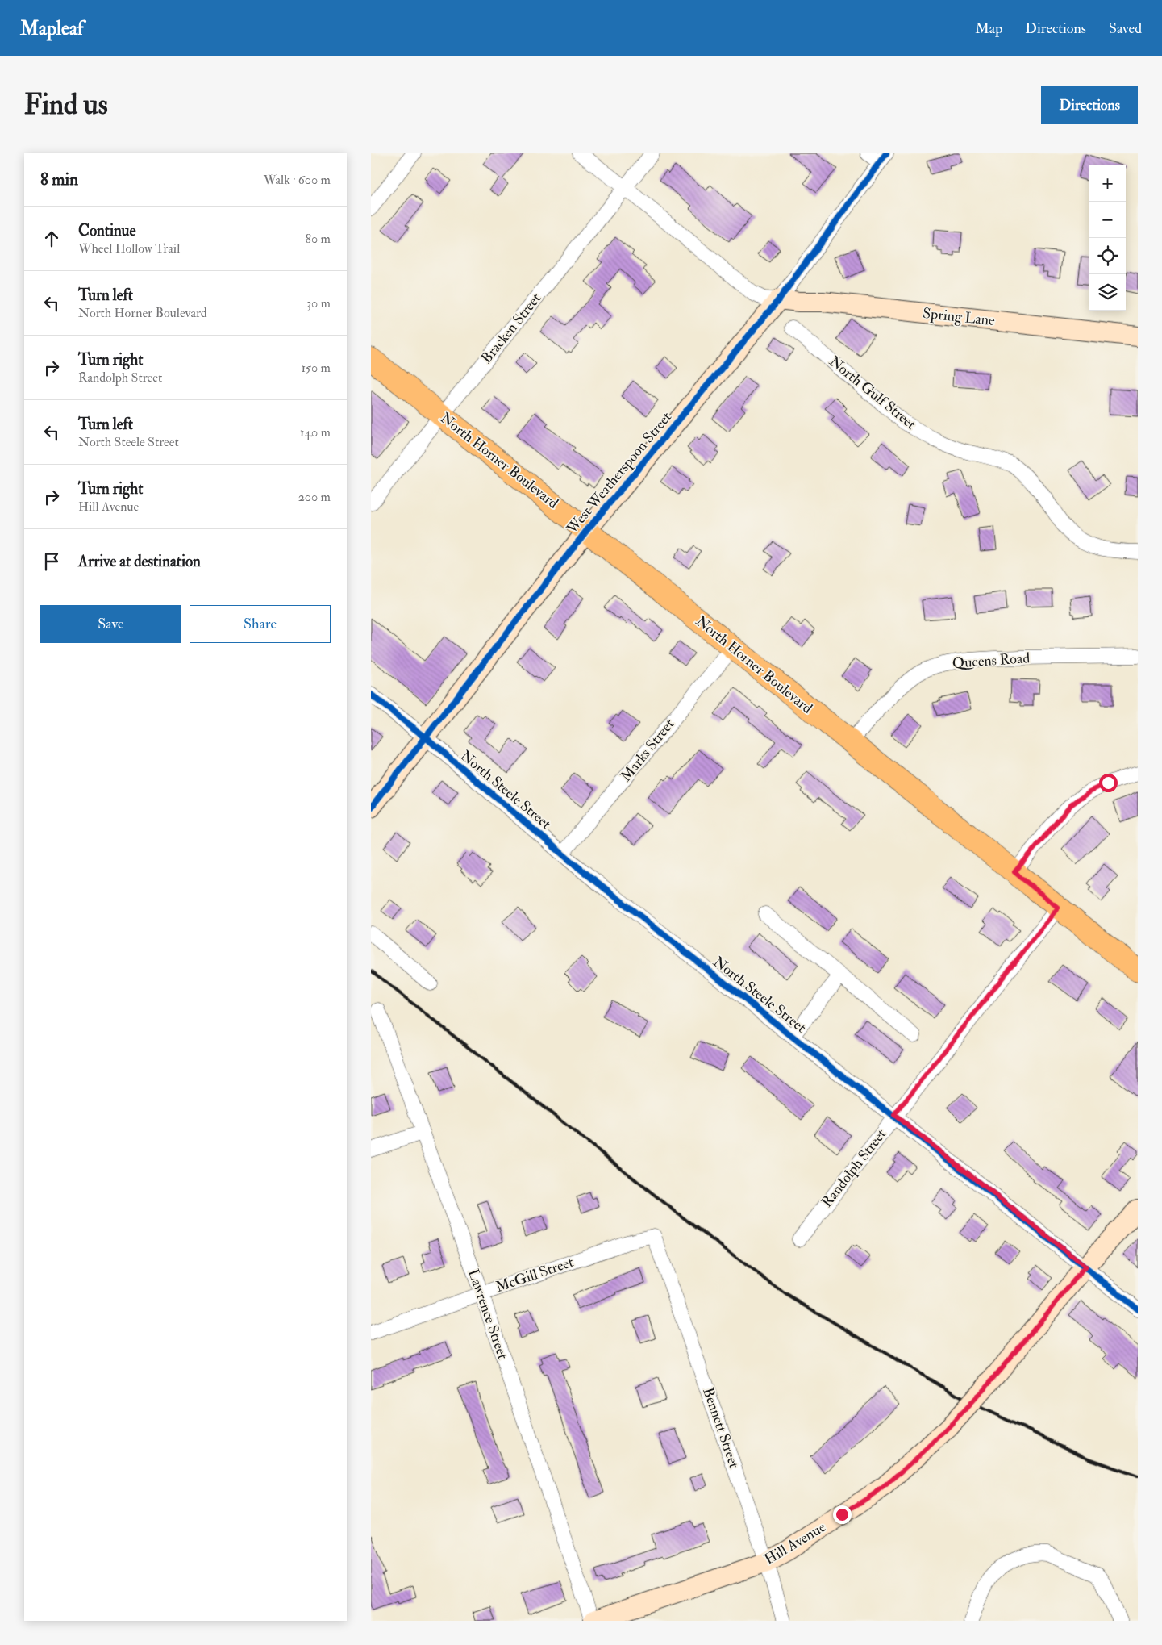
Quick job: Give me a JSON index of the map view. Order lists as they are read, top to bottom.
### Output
{
  "streets": {
    "main road": ["North Horner Boulevard"],
    "street": [
      "Spring Lane",
      "Bracken Street",
      "North Gulf Street",
      "West Weatherspoon Street",
      "Queens Road",
      "Marks Street",
      "North Steele Street",
      "Randolph Street",
      "McGill Street",
      "Lawrence Street",
      "Bennett Street",
      "Hill Avenue"
    ]
  },
  "crossings": [
    ["Spring Lane", "West Weatherspoon Street"],
    ["Bracken Street", "North Horner Boulevard"],
    ["North Horner Boulevard", "West Weatherspoon Street"],
    ["North Horner Boulevard", "Queens Road"],
    ["North Horner Boulevard", "Marks Street"],
    ["North Horner Boulevard", "Randolph Street"],
    ["West Weatherspoon Street", "North Steele Street"],
    ["Marks Street", "North Steele Street"],
    ["North Steele Street", "Randolph Street"],
    ["North Steele Street", "Hill Avenue"],
    ["McGill Street", "Lawrence Street"],
    ["McGill Street", "Bennett Street"],
    ["Lawrence Street", "Hill Avenue"],
    ["Bennett Street", "Hill Avenue"]
  ],
  "page": {
    "header": "Mapleaf",
    "nav": ["Map", "Directions", "Saved"],
    "buttons": [
      "Directions",
      ["Save", "Share"]
    ],
    "title": "Find us",
    "heading": ["8 min", "Walk · 600 m"],
    "map_buttons": ["+", "−"],
    "list": [
      ["Continue", "Wheel Hollow Trail", "80 m"],
      ["Turn left", "North Horner Boulevard", "30 m"],
      ["Turn right", "Randolph Street", "150 m"],
      ["Turn left", "North Steele Street", "140 m"],
      ["Turn right", "Hill Avenue", "200 m"],
      "Arrive at destination"
    ]
  }
}
